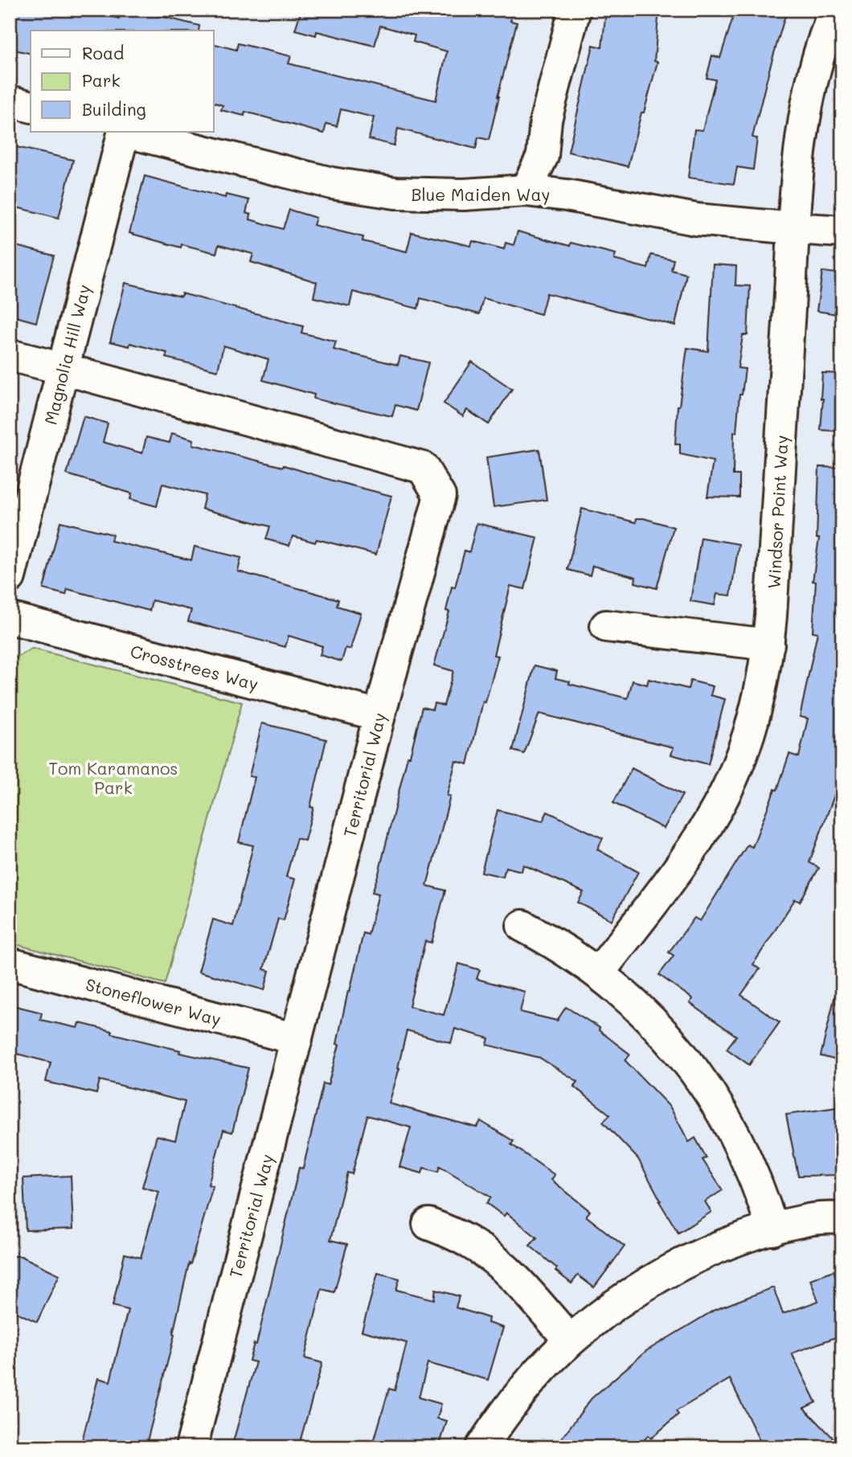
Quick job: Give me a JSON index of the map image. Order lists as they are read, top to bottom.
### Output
{
  "streets": {
    "street": [
      "Blue Maiden Way",
      "Magnolia Hill Way",
      "Windsor Point Way",
      "Crosstrees Way",
      "Territorial Way",
      "Stoneflower Way"
    ]
  },
  "crossings": [
    ["Blue Maiden Way", "Windsor Point Way"],
    ["Magnolia Hill Way", "Territorial Way"],
    ["Crosstrees Way", "Territorial Way"],
    ["Territorial Way", "Stoneflower Way"]
  ],
  "parks": ["Tom Karamanos Park"],
  "legend": ["Road", "Park", "Building"]
}
